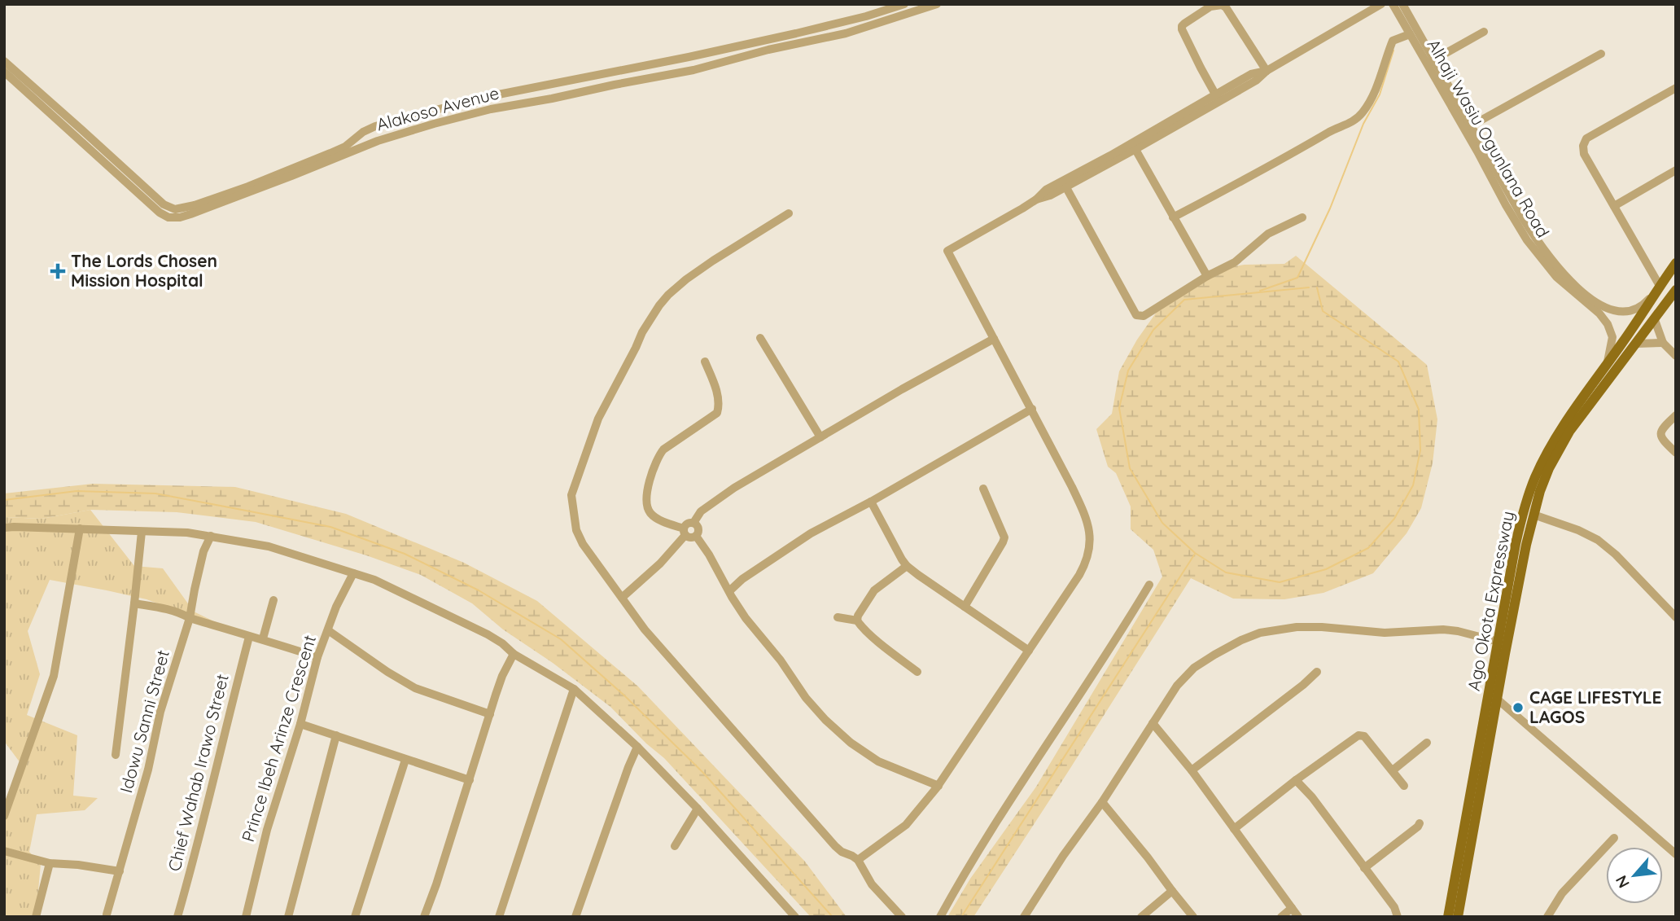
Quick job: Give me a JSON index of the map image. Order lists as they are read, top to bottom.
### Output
{
  "streets": {
    "main road": ["Ago Okota Expressway"],
    "street": [
      "Alakoso Avenue",
      "Alhaji Wasiu Ogunlana Road",
      "Idowu Sanni Street",
      "Prince Ibeh Arinze Crescent",
      "Chief Wahab Irawo Street"
    ]
  },
  "crossings": [
    ["Alhaji Wasiu Ogunlana Road", "Ago Okota Expressway"]
  ],
  "places": {
    "health": ["The Lords Chosen Mission Hospital"],
    "other": ["CAGE LIFESTYLE LAGOS"]
  },
  "north": "bottom left"
}
